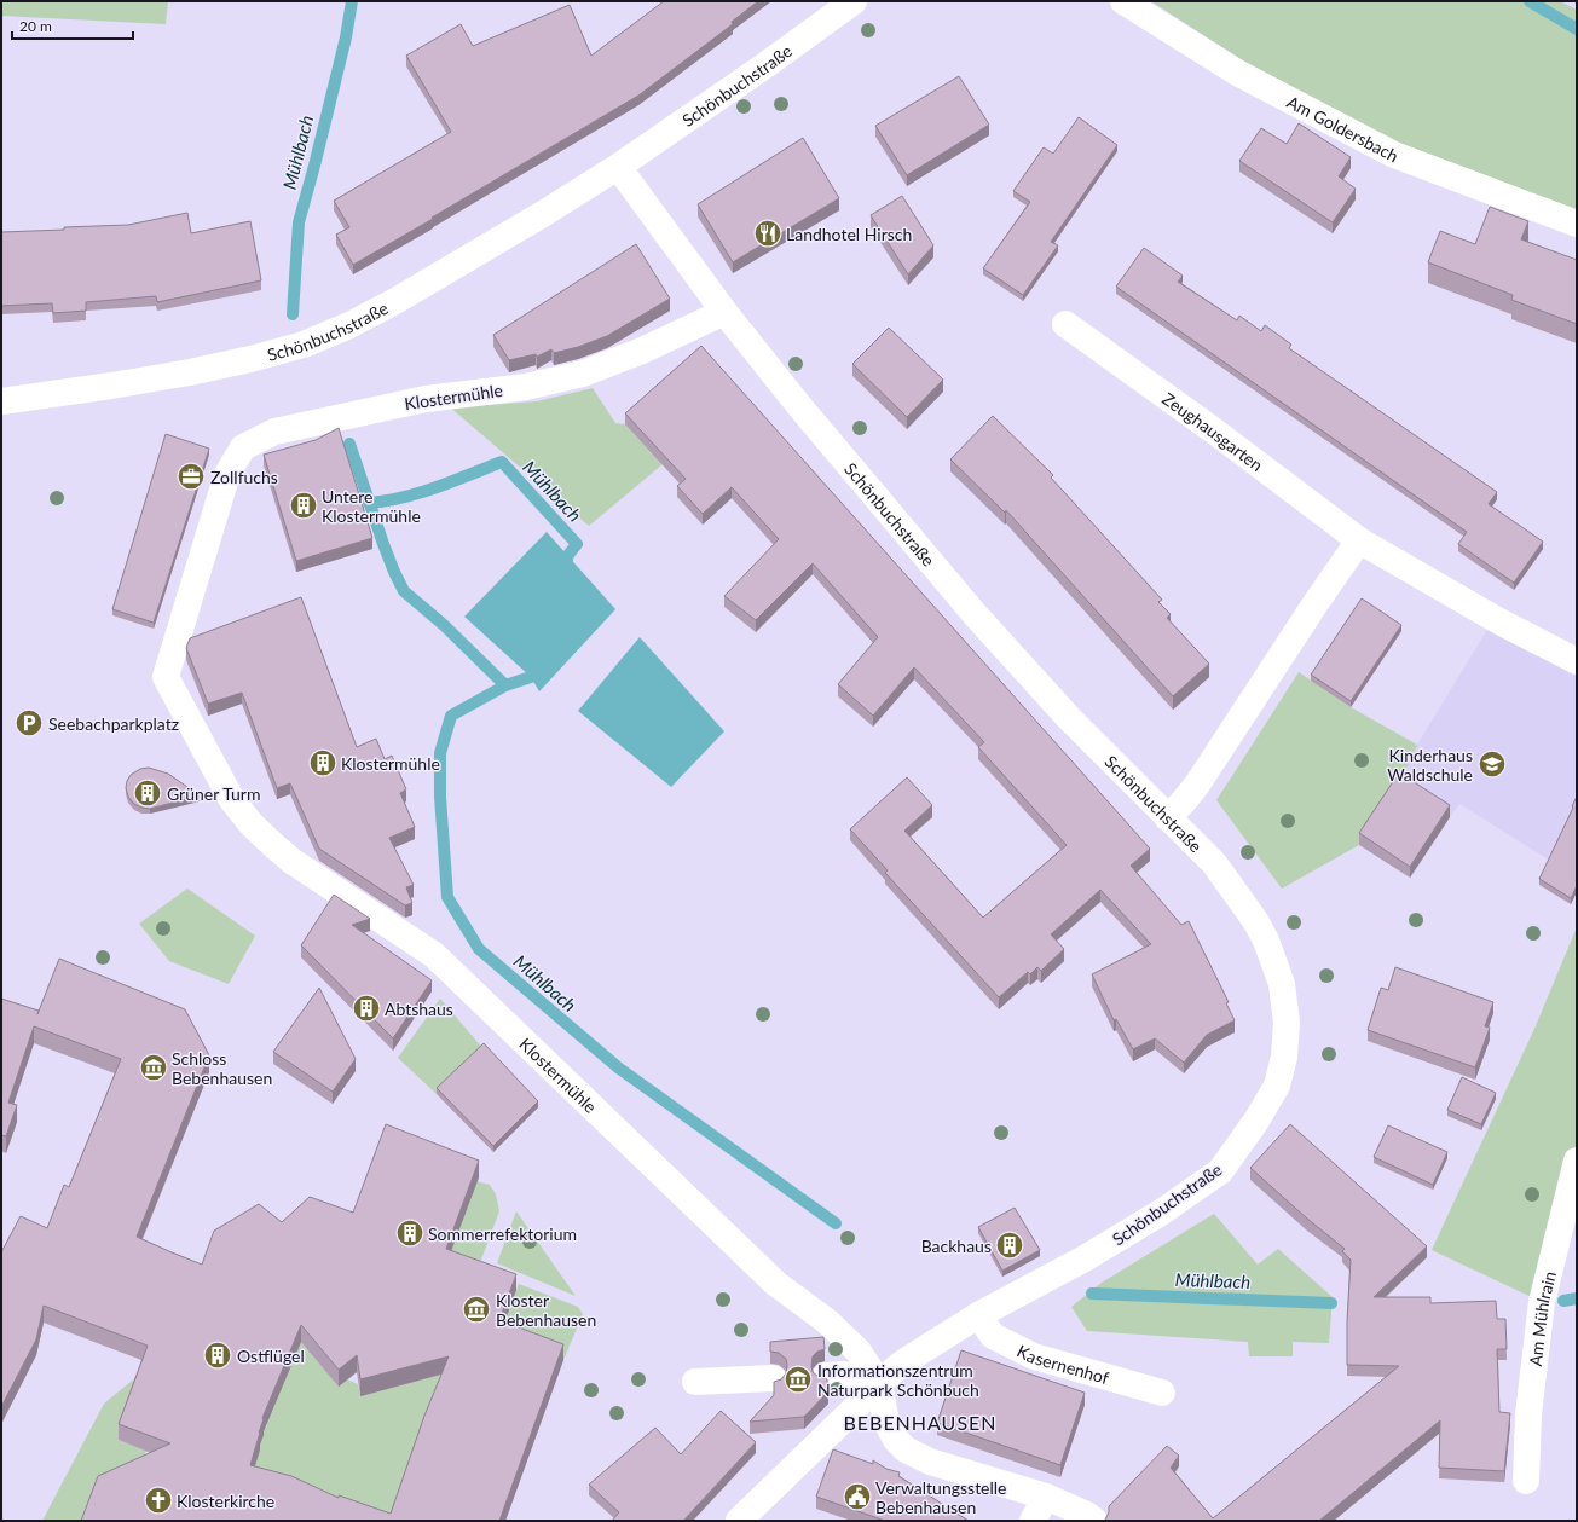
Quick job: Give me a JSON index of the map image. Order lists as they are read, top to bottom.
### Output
{
  "streets": {
    "street": [
      "Schönbuchstraße",
      "Am Goldersbach",
      "Klostermühle",
      "Zeughausgarten",
      "Am Mühlrain",
      "Kasernenhof"
    ]
  },
  "crossings": [
    ["Schönbuchstraße", "Klostermühle"],
    ["Schönbuchstraße", "Kasernenhof"]
  ],
  "districts": ["BEBENHAUSEN"],
  "water": ["Mühlbach"],
  "places": {
    "restaurant": ["Landhotel Hirsch"],
    "office": ["Zollfuchs"],
    "building": [
      "Untere Klostermühle",
      "Klostermühle",
      "Grüner Turm",
      "Abtshaus",
      "Sommerrefektorium",
      "Backhaus",
      "Ostflügel"
    ],
    "parking": ["Seebachparkplatz"],
    "school or university": ["Kinderhaus Waldschule"],
    "museum": ["Schloss Bebenhausen", "Kloster Bebenhausen", "Informationszentrum Naturpark Schönbuch"],
    "public building": ["Verwaltungsstelle Bebenhausen"],
    "church": ["Klosterkirche"]
  },
  "scale_bar": "20 m"
}
